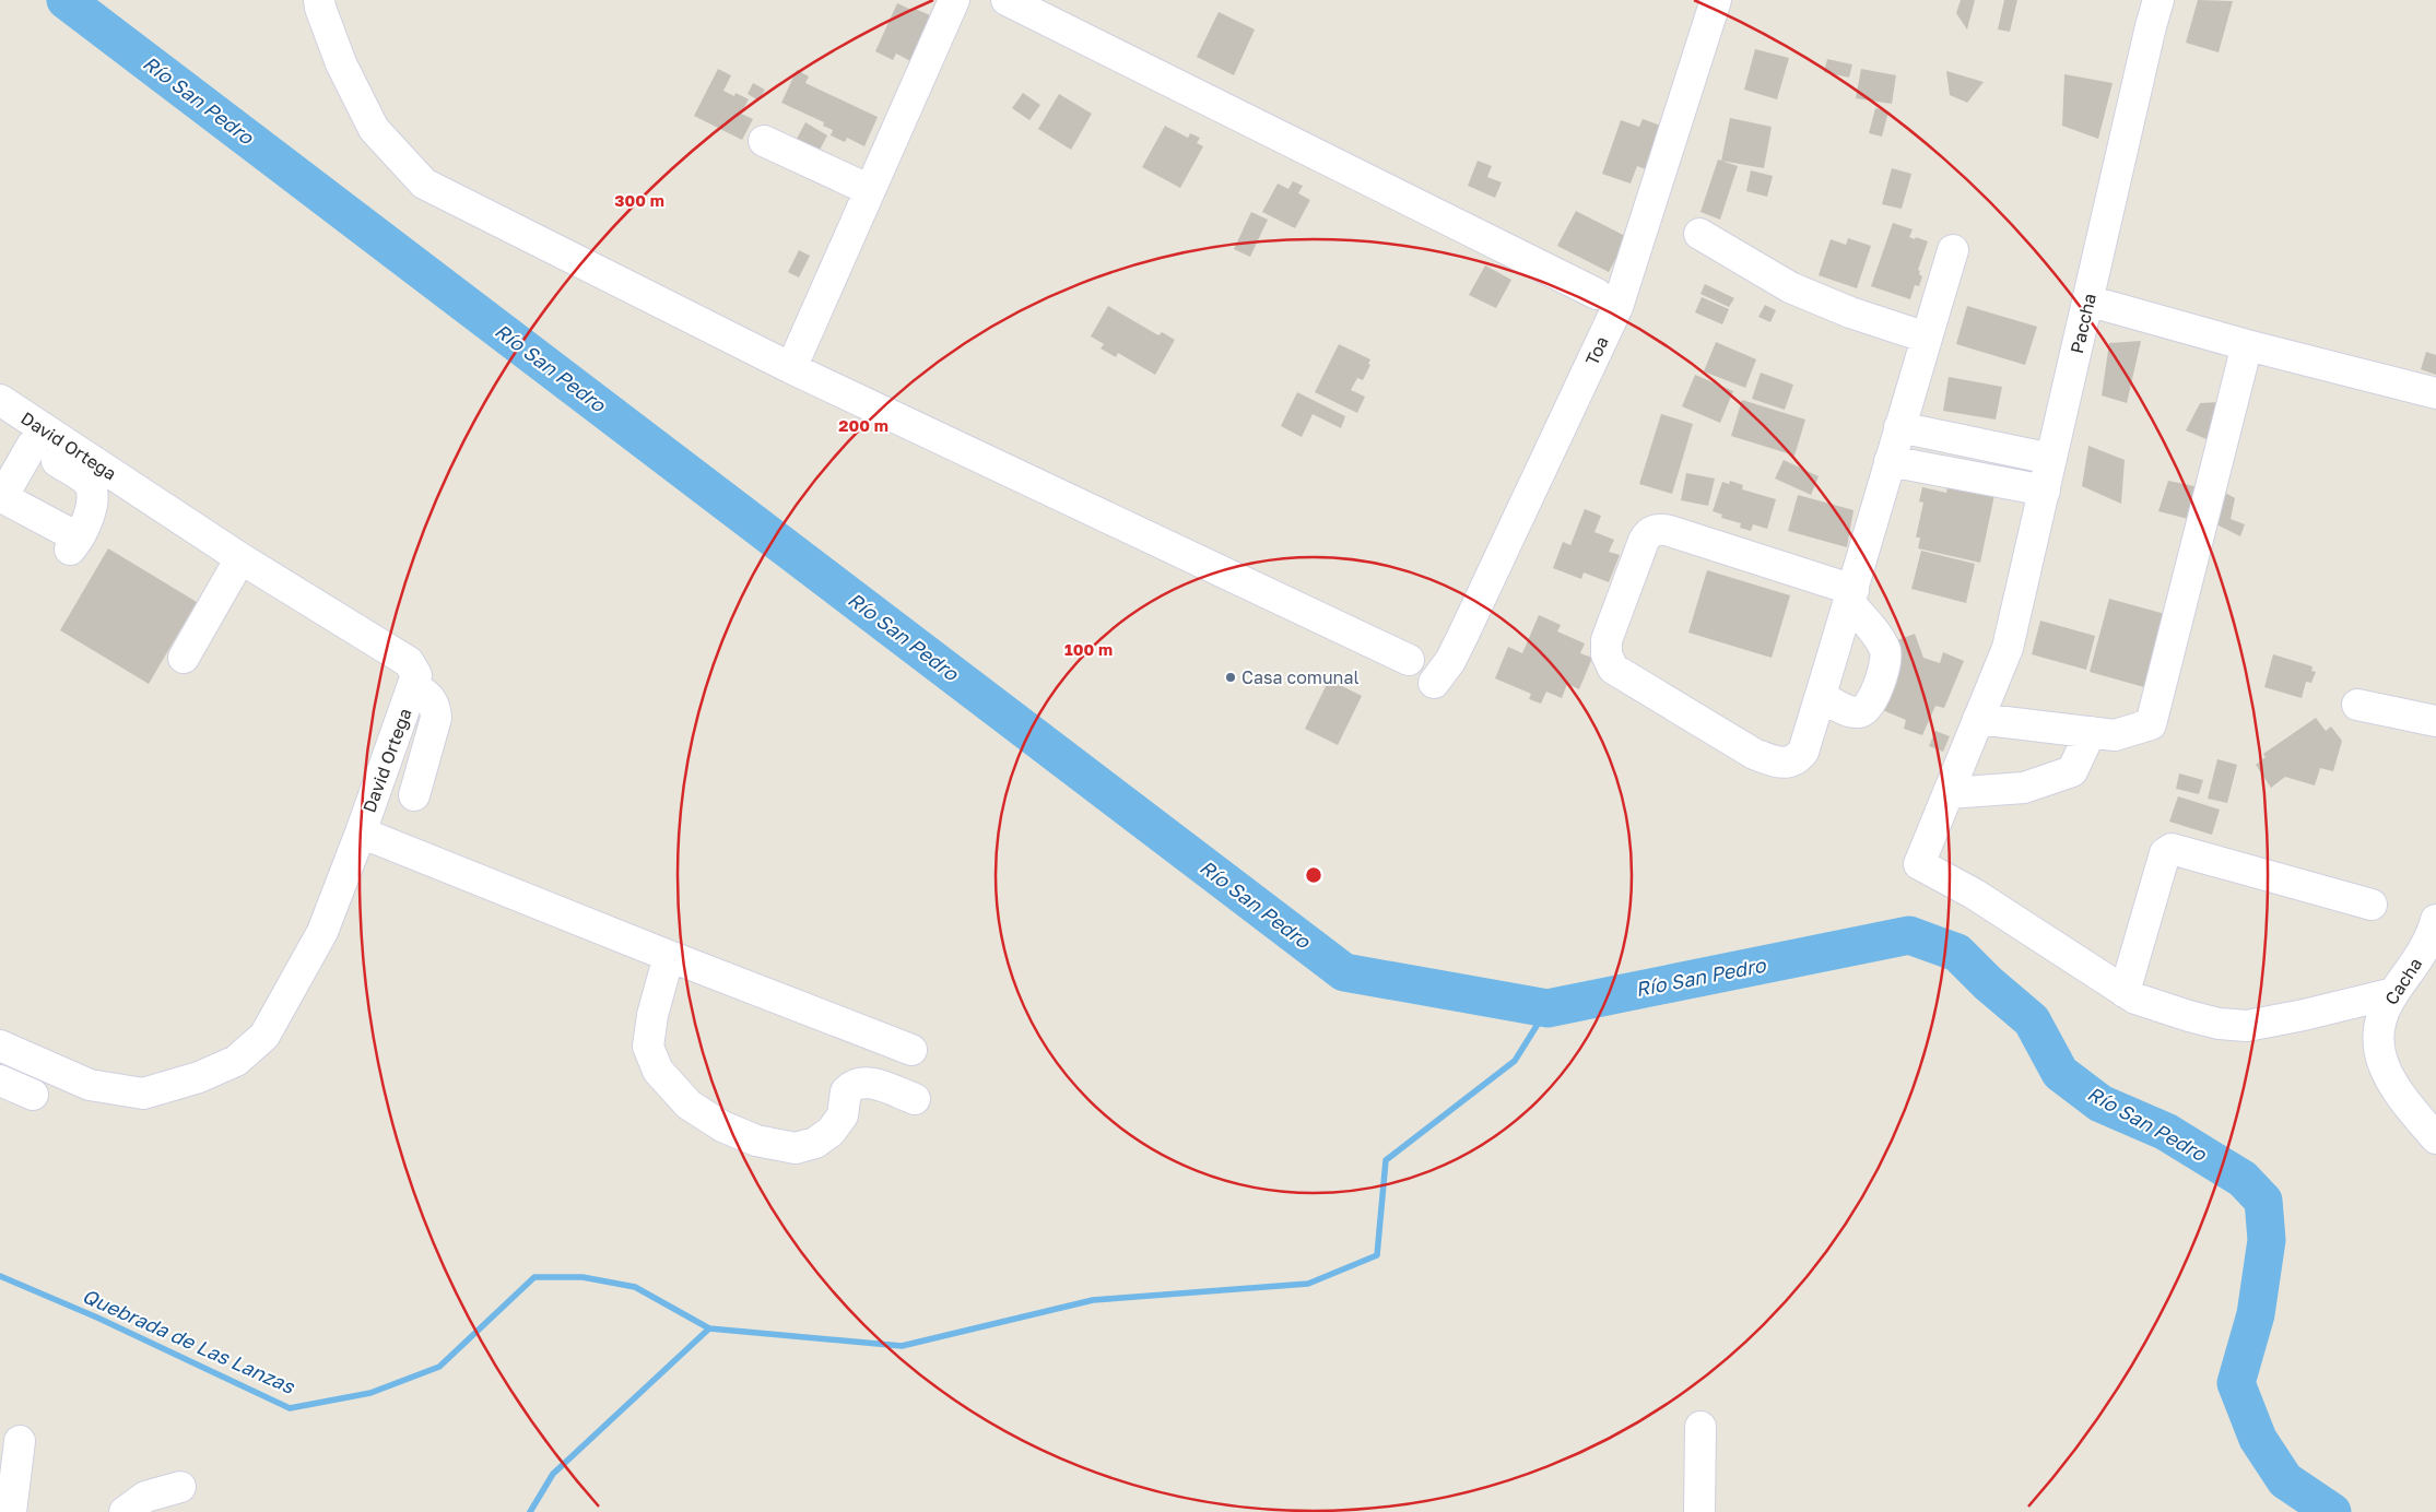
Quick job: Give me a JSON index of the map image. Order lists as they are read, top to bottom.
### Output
{
  "streets": {
    "street": [
      "Paccha",
      "Toa",
      "David Ortega",
      "Cacha"
    ]
  },
  "water": ["Río San Pedro", "Quebrada de Las Lanzas"],
  "places": ["Casa comunal"],
  "rings": ["300 m", "200 m", "100 m"]
}
